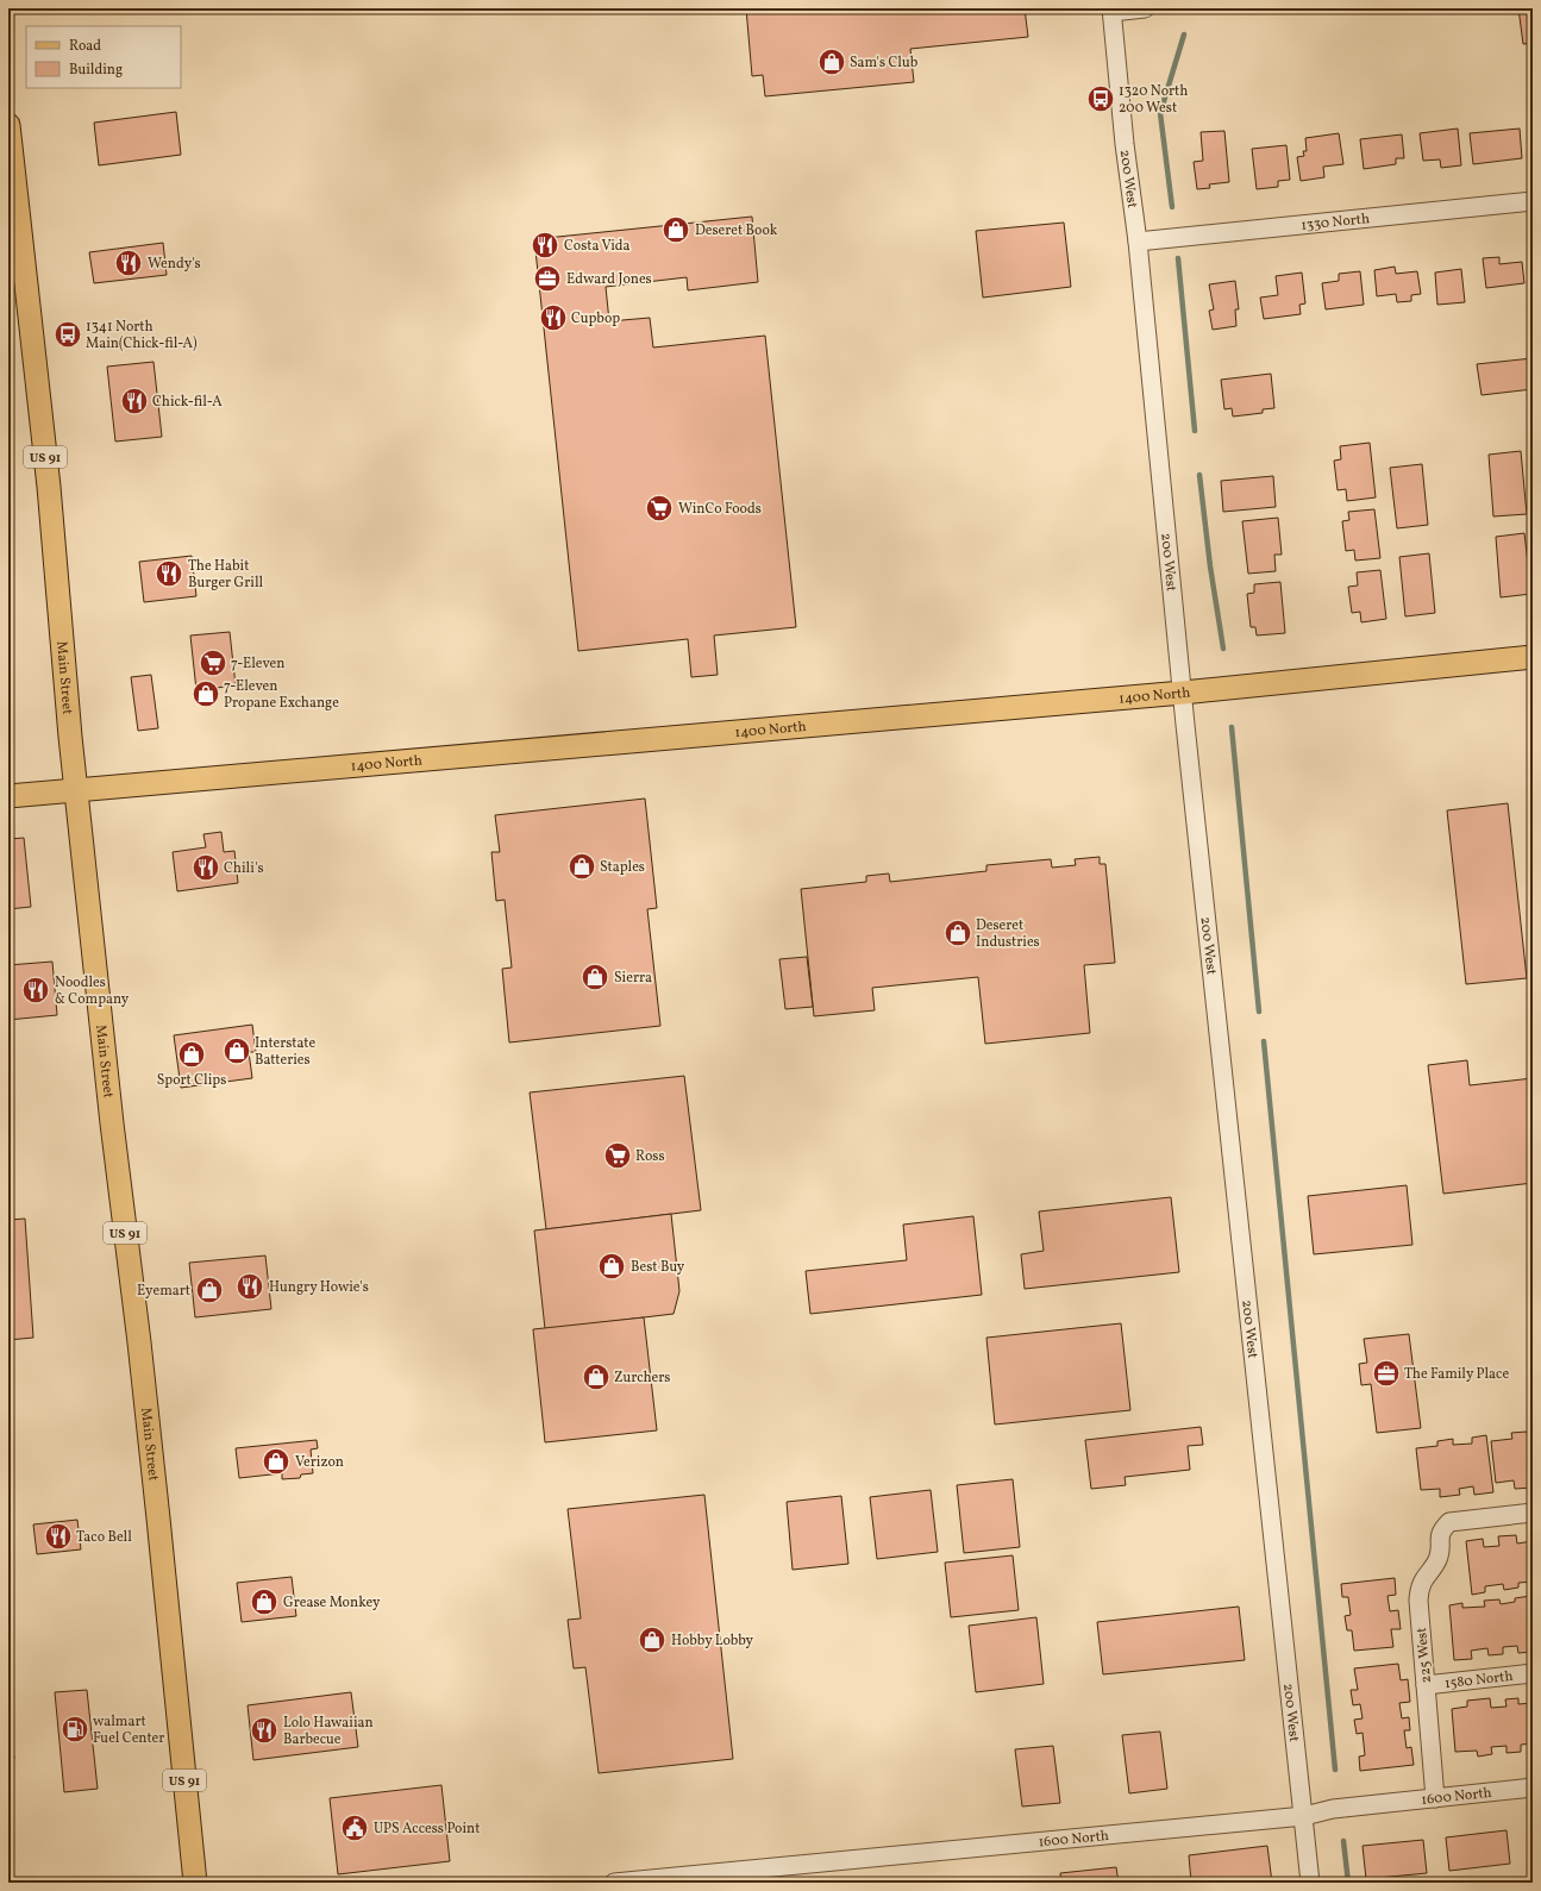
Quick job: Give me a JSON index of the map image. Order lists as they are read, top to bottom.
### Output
{
  "streets": {
    "main road": ["US 91", "Main Street", "1400 North"],
    "street": [
      "200 West",
      "1330 North",
      "225 West",
      "1580 North",
      "1600 North"
    ]
  },
  "crossings": [
    ["200 West", "1330 North"],
    ["200 West", "1400 North"],
    ["200 West", "1600 North"],
    ["Main Street", "1400 North"],
    ["225 West", "1580 North"],
    ["225 West", "1600 North"]
  ],
  "places": {
    "shop": [
      "Sam's Club",
      "Deseret Book",
      "7-Eleven Propane Exchange",
      "Staples",
      "Deseret Industries",
      "Sierra",
      "Interstate Batteries",
      "Sport Clips",
      "Best Buy",
      "Eyemart",
      "Zurchers",
      "Verizon",
      "Grease Monkey",
      "Hobby Lobby"
    ],
    "bus stop": ["1320 North 200 West", "1341 North Main(Chick-fil-A)"],
    "restaurant": [
      "Costa Vida",
      "Wendy's",
      "Cupbop",
      "Chick-fil-A",
      "The Habit Burger Grill",
      "Chili's",
      "Noodles & Company",
      "Hungry Howie's",
      "Taco Bell",
      "Lolo Hawaiian Barbecue"
    ],
    "office": ["Edward Jones", "The Family Place"],
    "supermarket": ["WinCo Foods", "7-Eleven", "Ross"],
    "fuel station": ["walmart Fuel Center"],
    "public building": ["UPS Access Point"]
  },
  "legend": ["Road", "Building"]
}
